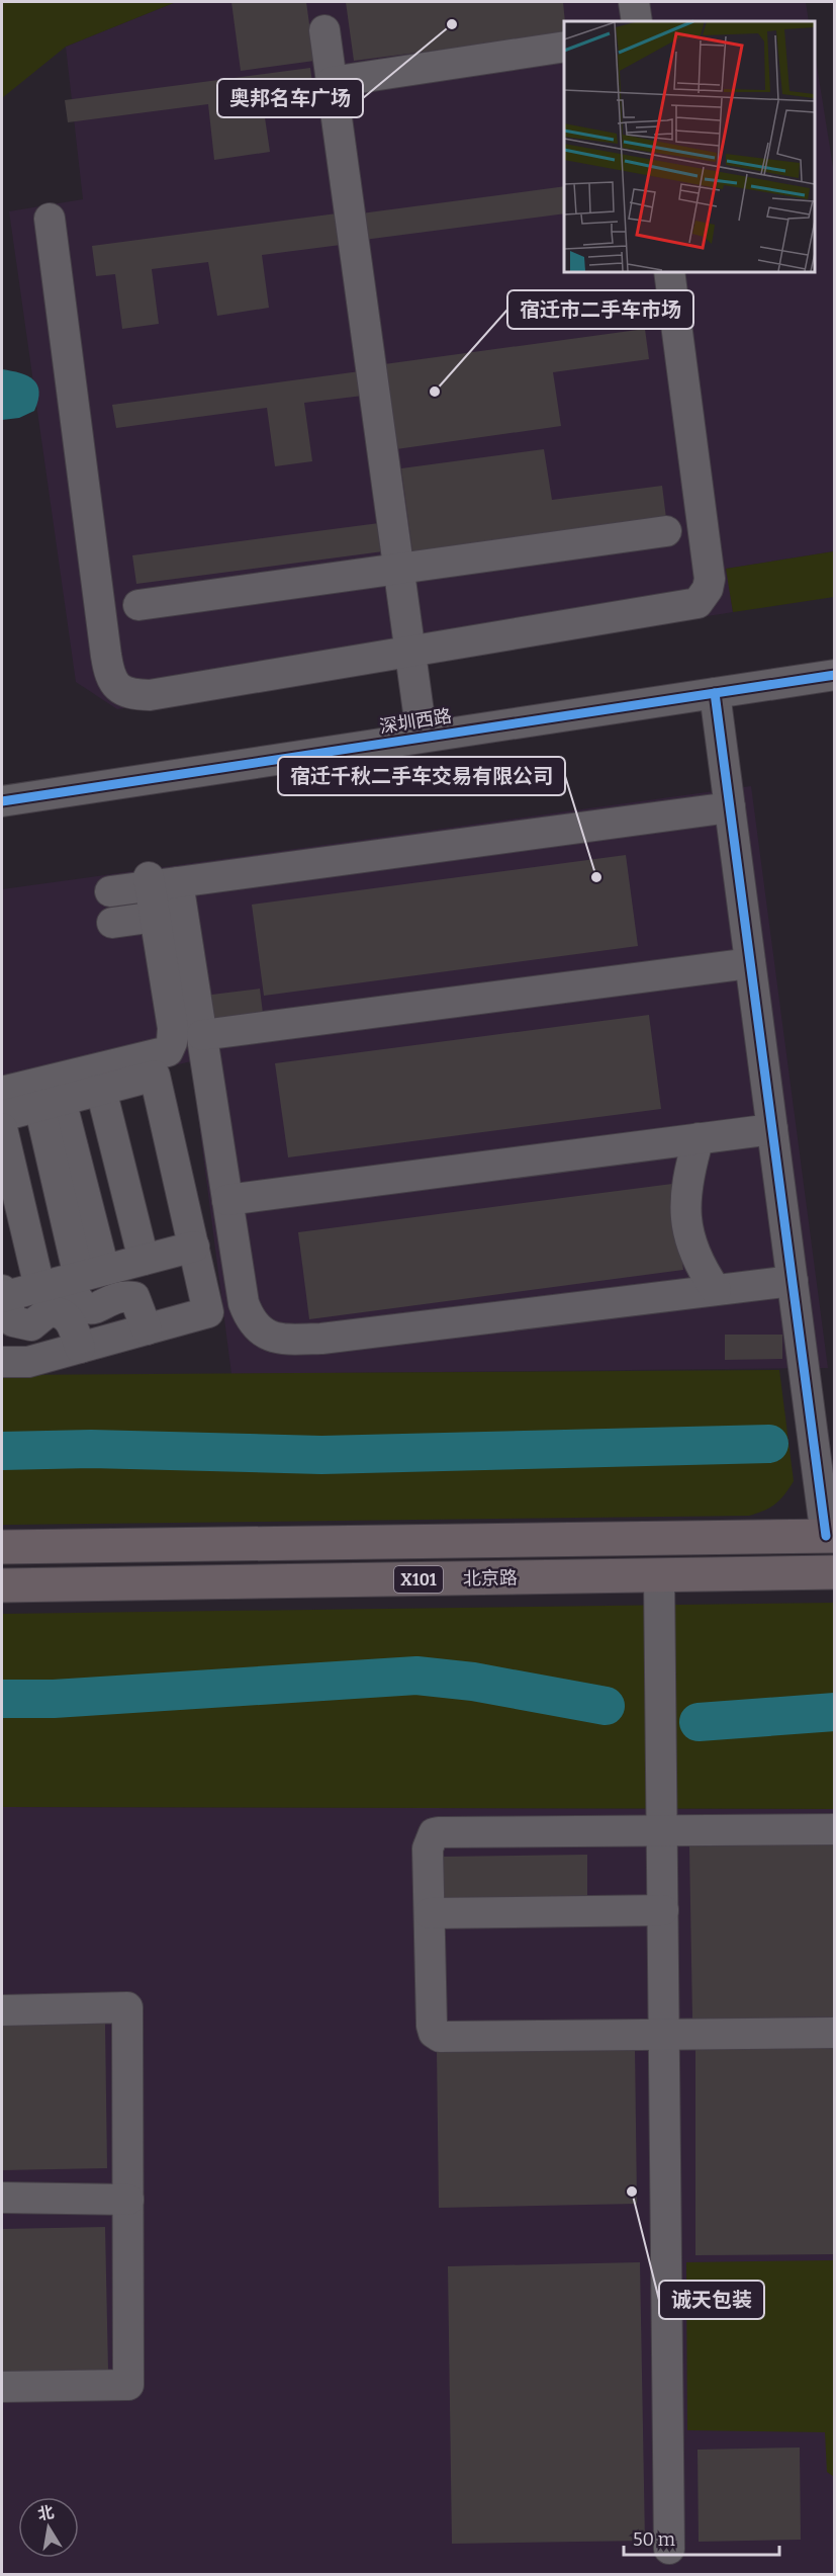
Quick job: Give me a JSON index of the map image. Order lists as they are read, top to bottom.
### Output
{
  "streets": {
    "main road": ["北京路", "X101"],
    "street": ["深圳西路"]
  },
  "places": [
    "奥邦名车广场",
    "宿迁市二手车市场",
    "宿迁千秋二手车交易有限公司",
    "诚天包装"
  ],
  "scale_bar": "50 m",
  "north": "top"
}
